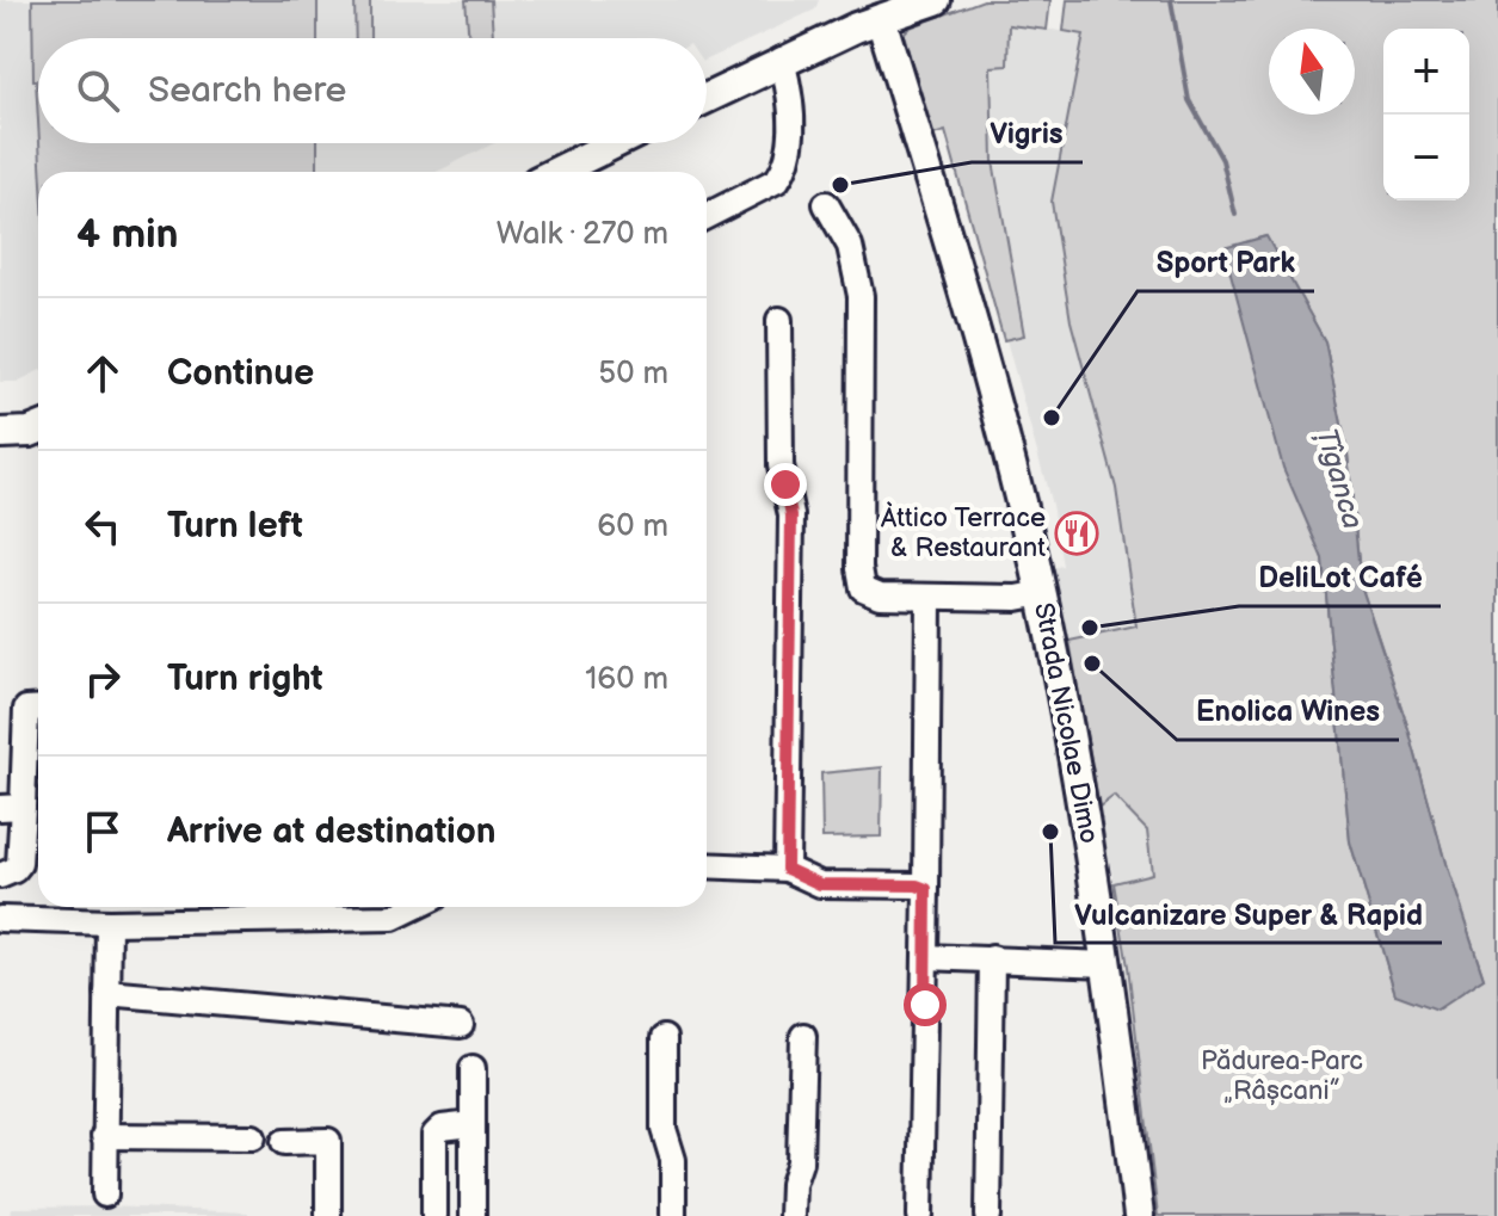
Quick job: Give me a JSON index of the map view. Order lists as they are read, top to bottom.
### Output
{
  "streets": {
    "main road": ["Strada Nicolae Dimo"]
  },
  "water": ["Țîganca"],
  "parks": ["Pădurea-Parc „Râșcani”"],
  "places": {
    "other": [
      "Vigris",
      "Sport Park",
      "DeliLot Café",
      "Enolica Wines",
      "Vulcanizare Super & Rapid"
    ],
    "restaurant": ["Àttico Terrace & Restaurant"]
  },
  "north": "top",
  "page": {
    "map_buttons": ["+", "−"],
    "search": "Search here",
    "heading": ["4 min", "Walk · 270 m"],
    "list": [
      ["Continue", "50 m"],
      ["Turn left", "60 m"],
      ["Turn right", "160 m"],
      "Arrive at destination"
    ]
  }
}
